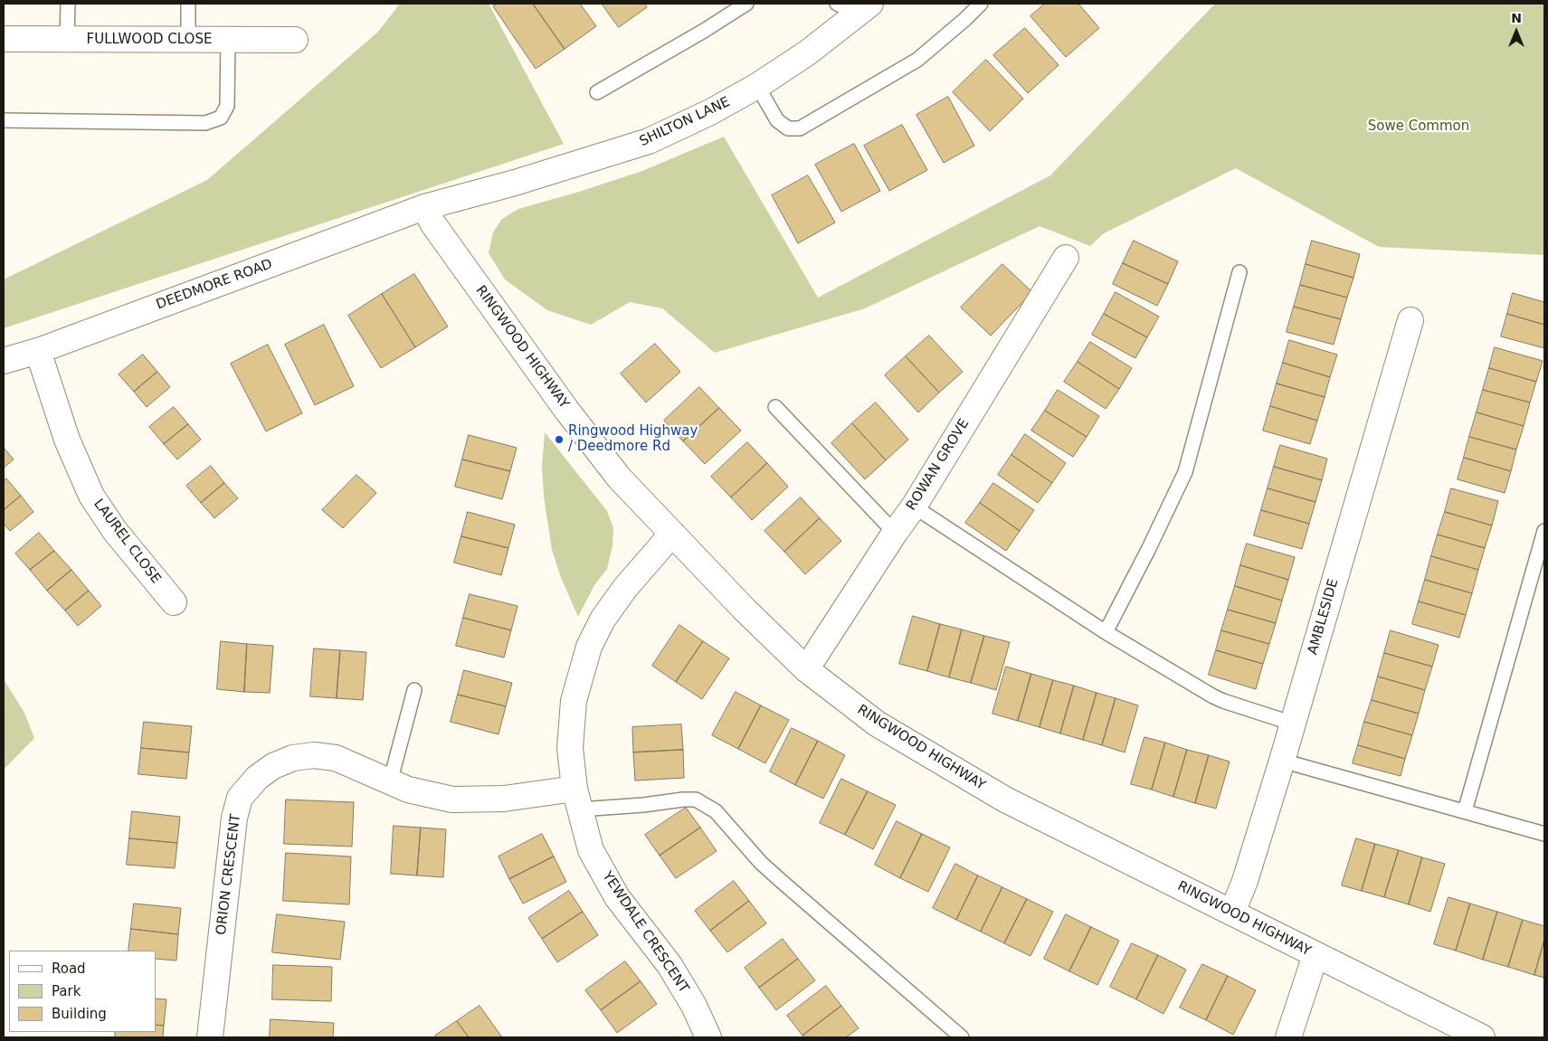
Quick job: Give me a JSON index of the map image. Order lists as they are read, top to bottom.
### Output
{
  "streets": {
    "street": [
      "FULLWOOD CLOSE",
      "SHILTON LANE",
      "DEEDMORE ROAD",
      "RINGWOOD HIGHWAY",
      "ROWAN GROVE",
      "LAUREL CLOSE",
      "AMBLESIDE",
      "ORION CRESCENT",
      "YEWDALE CRESCENT"
    ]
  },
  "crossings": [
    ["SHILTON LANE", "DEEDMORE ROAD"],
    ["SHILTON LANE", "RINGWOOD HIGHWAY"],
    ["DEEDMORE ROAD", "RINGWOOD HIGHWAY"],
    ["DEEDMORE ROAD", "LAUREL CLOSE"],
    ["RINGWOOD HIGHWAY", "ROWAN GROVE"],
    ["RINGWOOD HIGHWAY", "AMBLESIDE"],
    ["RINGWOOD HIGHWAY", "YEWDALE CRESCENT"],
    ["ORION CRESCENT", "YEWDALE CRESCENT"]
  ],
  "parks": ["Sowe Common"],
  "places": ["Ringwood Highway / Deedmore Rd"],
  "legend": ["Road", "Park", "Building"],
  "north": "top"
}
